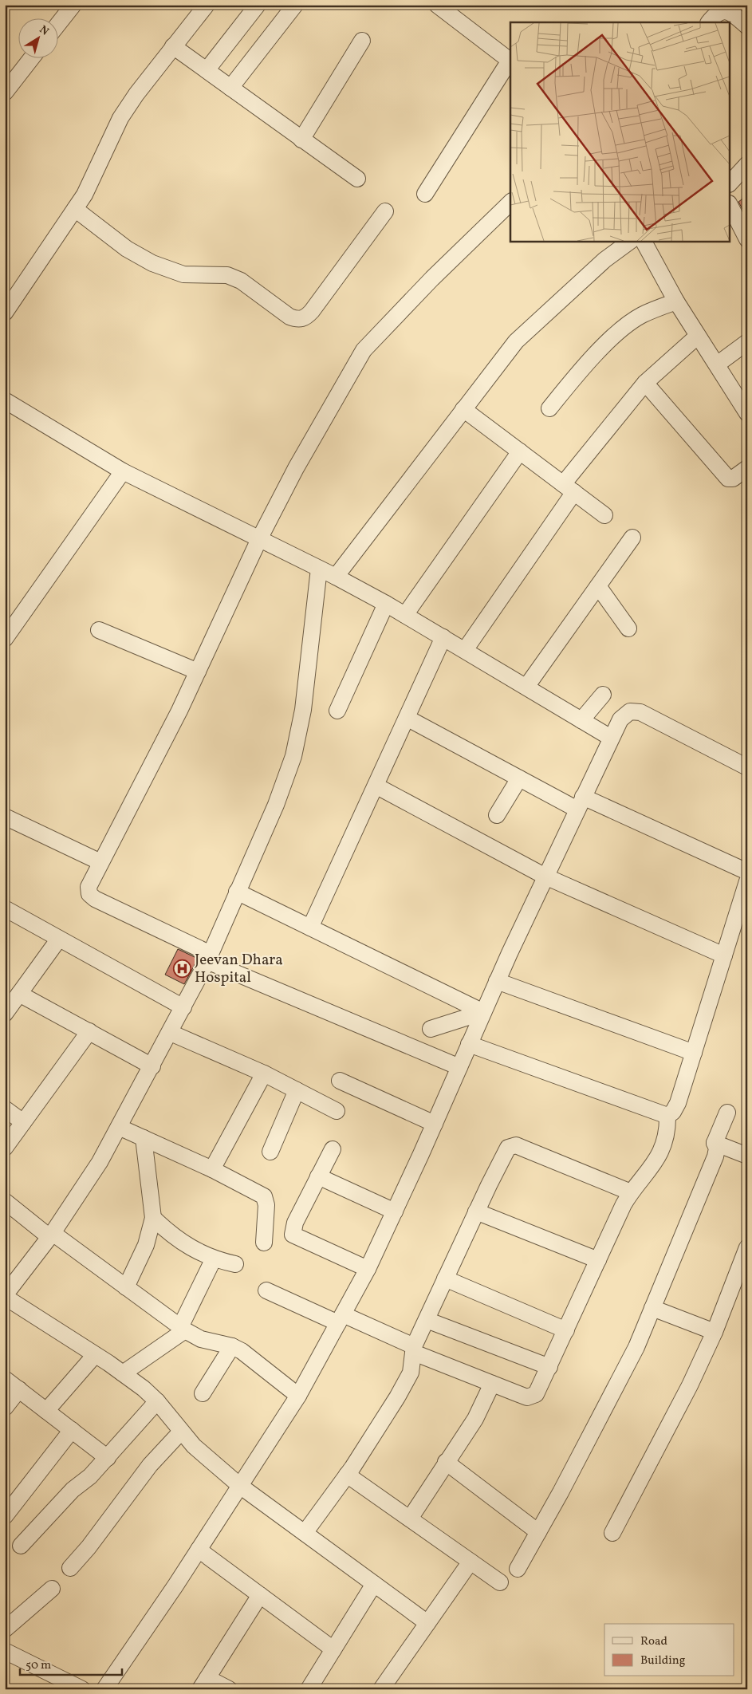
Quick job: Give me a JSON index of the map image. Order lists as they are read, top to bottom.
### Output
{
  "places": {
    "hospital": ["Jeevan Dhara Hospital"]
  },
  "legend": ["Road", "Building"],
  "scale_bar": "50 m",
  "north": "top right"
}
